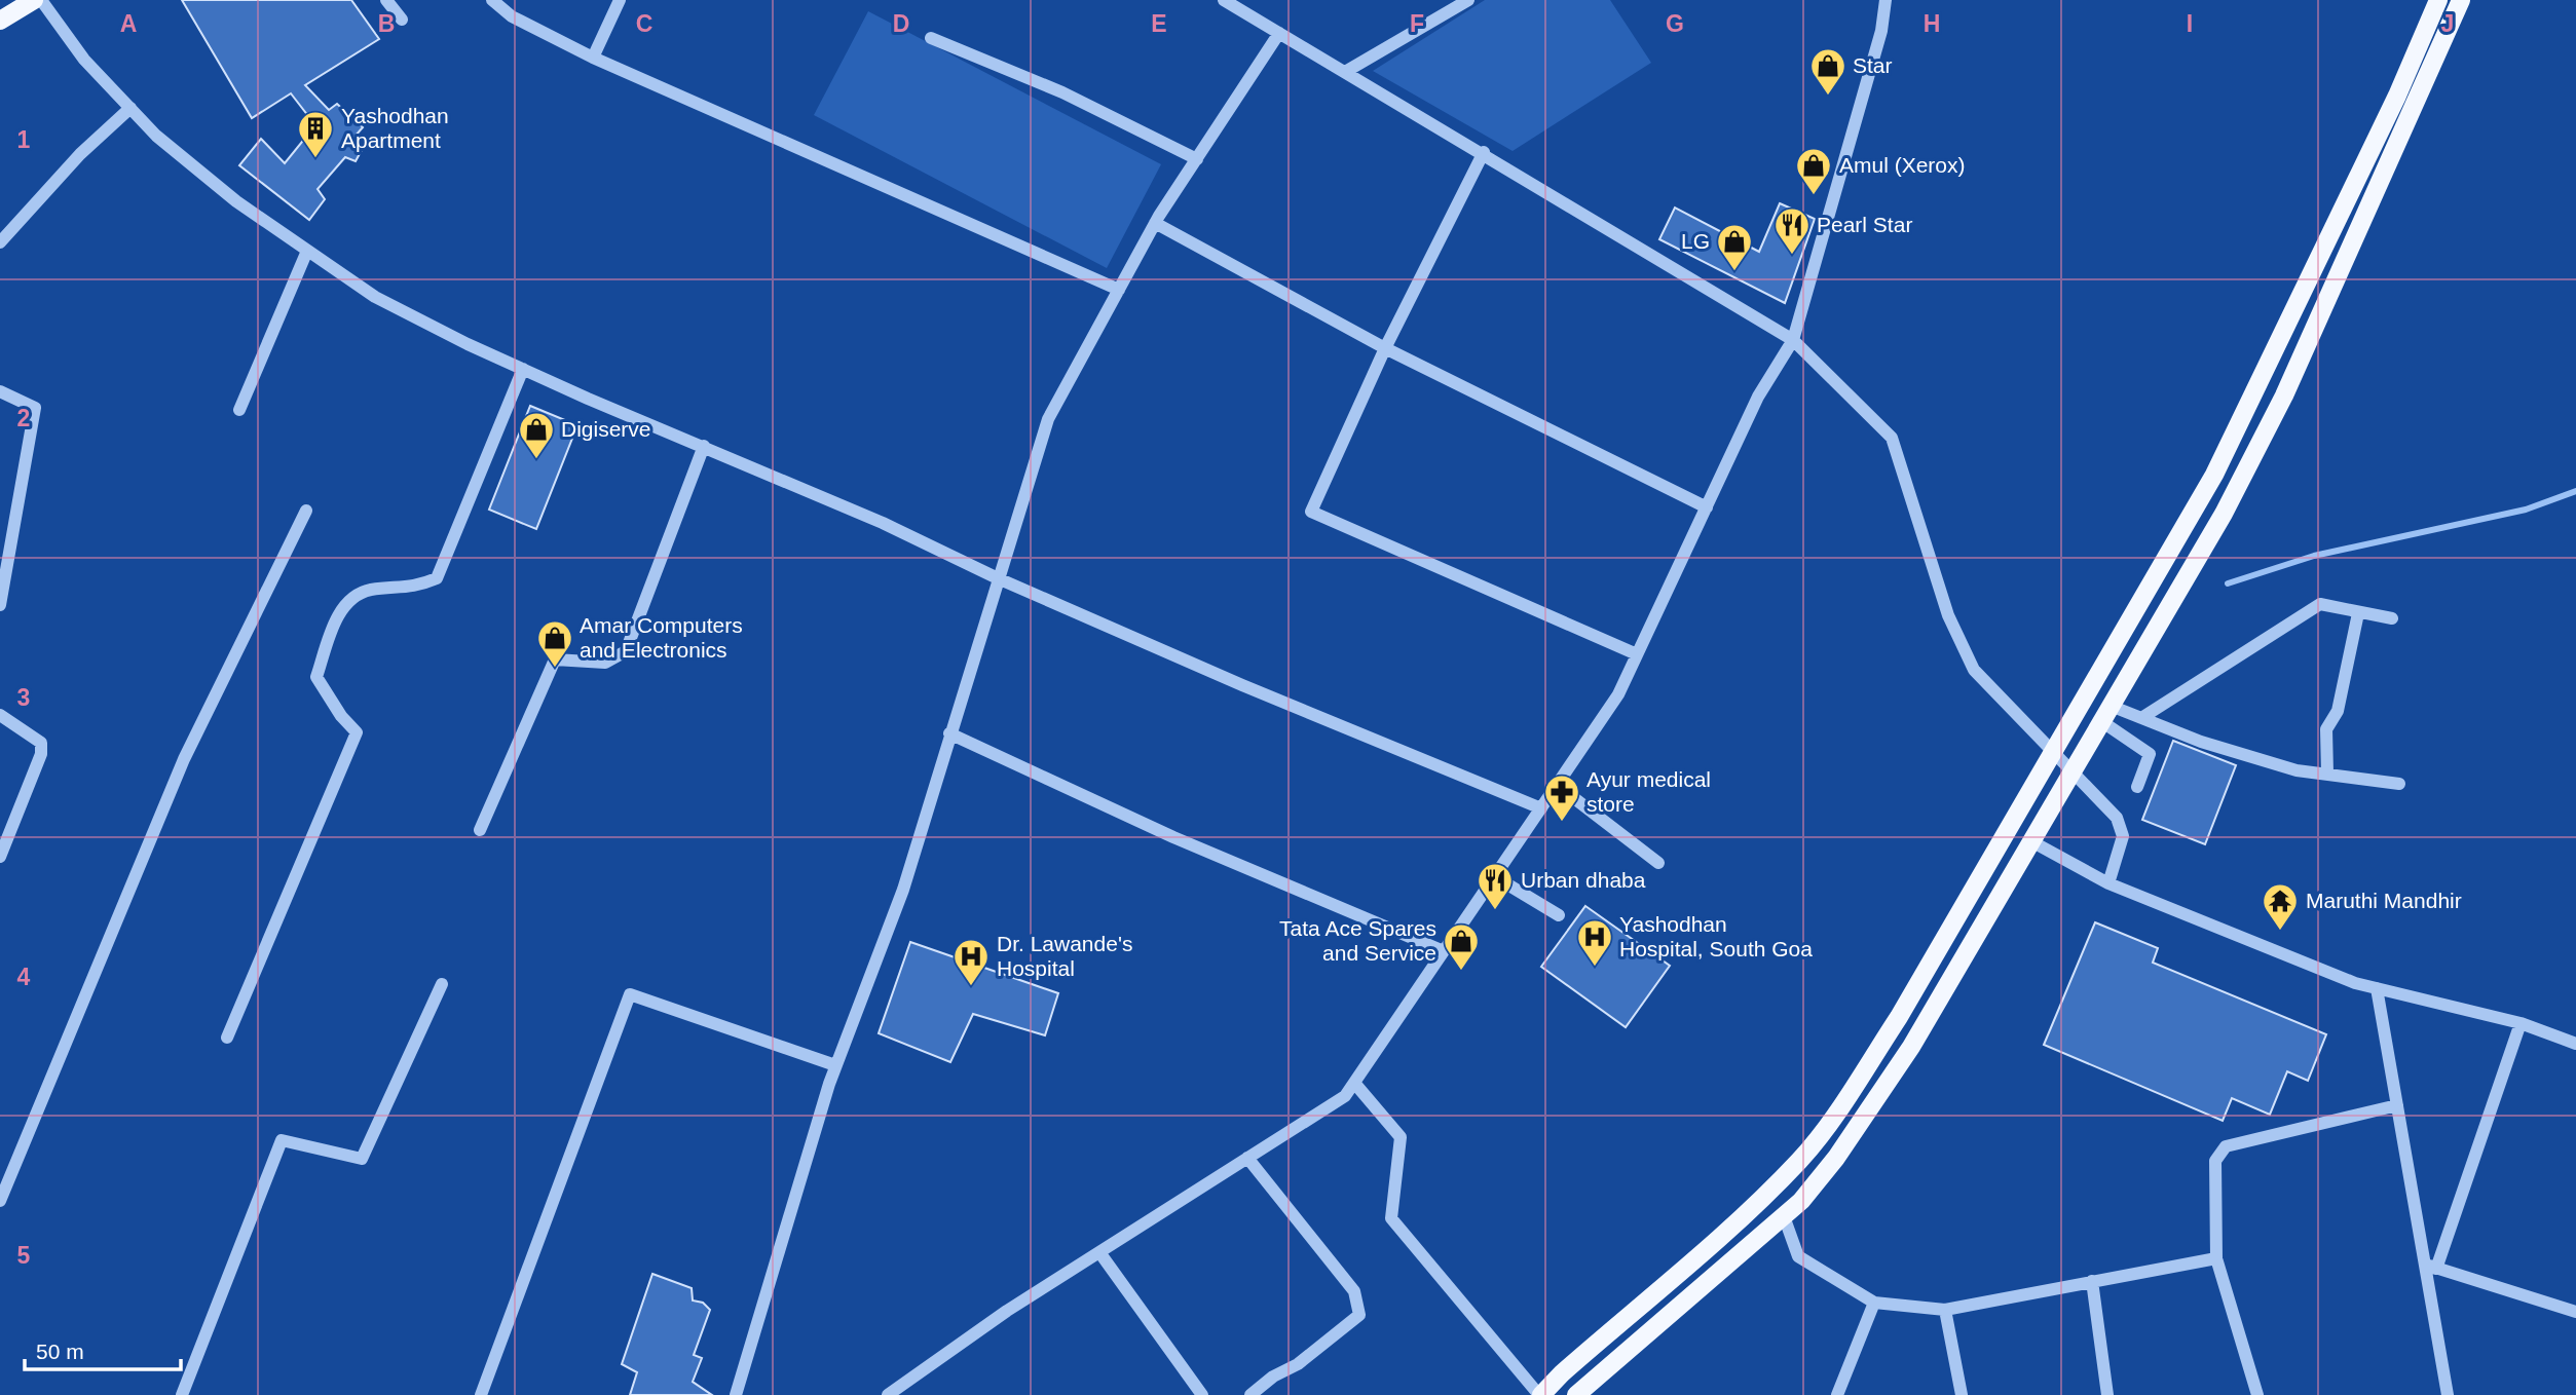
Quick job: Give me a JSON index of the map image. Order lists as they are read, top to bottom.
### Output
{
  "places": {
    "shop": [
      "Star",
      "Amul (Xerox)",
      "LG",
      "Digiserve",
      "Amar Computers and Electronics",
      "Tata Ace Spares and Service"
    ],
    "building": ["Yashodhan Apartment"],
    "restaurant": ["Pearl Star", "Urban dhaba"],
    "pharmacy": ["Ayur medical store"],
    "temple": ["Maruthi Mandhir"],
    "hospital": ["Yashodhan Hospital, South Goa", "Dr. Lawande's Hospital"]
  },
  "scale_bar": "50 m",
  "grid": {
    "columns": [
      "A",
      "B",
      "C",
      "D",
      "E",
      "F",
      "G",
      "H",
      "I",
      "J"
    ],
    "rows": [
      "1",
      "2",
      "3",
      "4",
      "5"
    ]
  }
}
